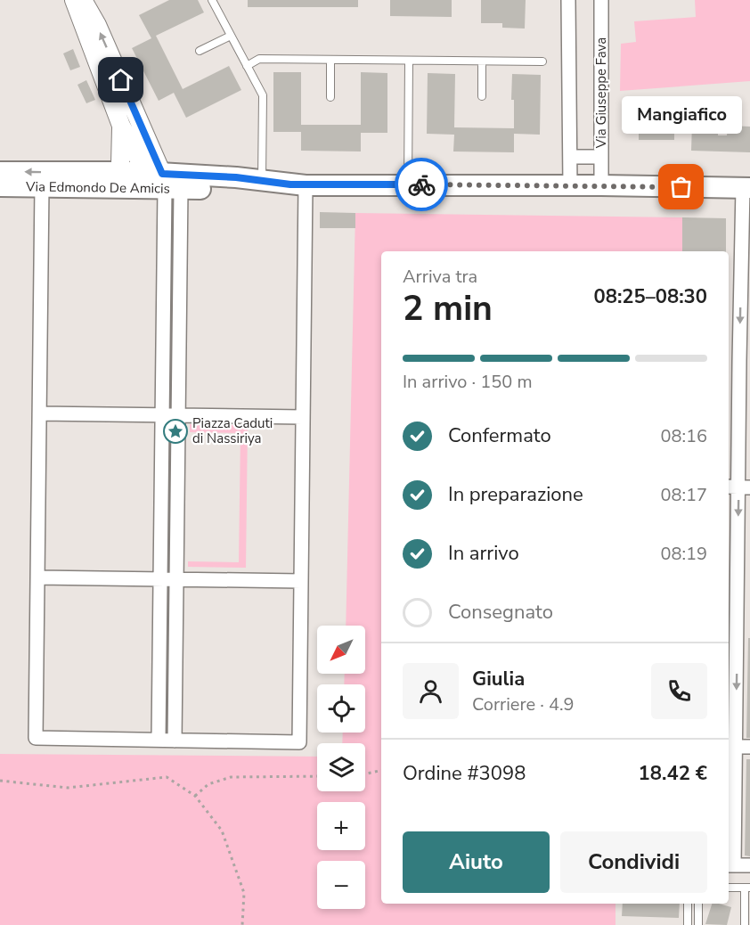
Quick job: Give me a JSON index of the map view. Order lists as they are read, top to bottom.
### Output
{
  "streets": {
    "main road": ["Via Edmondo De Amicis"],
    "street": ["Via Giuseppe Fava"]
  },
  "crossings": [
    ["Via Giuseppe Fava", "Via Edmondo De Amicis"]
  ],
  "places": {
    "other": ["Mangiafico"],
    "place": ["Piazza Caduti di Nassiriya"]
  },
  "north": "bottom left",
  "page": {
    "bubble": "Mangiafico",
    "heading": ["2 min", "Arriva tra", "08:25–08:30"],
    "panel": [
      "Giulia",
      "Corriere · 4.9",
      "Ordine #3098",
      "18.42 €"
    ],
    "bar": "In arrivo · 150 m",
    "list": [
      ["Confermato", "08:16"],
      ["In preparazione", "08:17"],
      ["In arrivo", "08:19"],
      "Consegnato"
    ],
    "map_buttons": ["+", "−"],
    "buttons": ["Aiuto", "Condividi"]
  }
}
